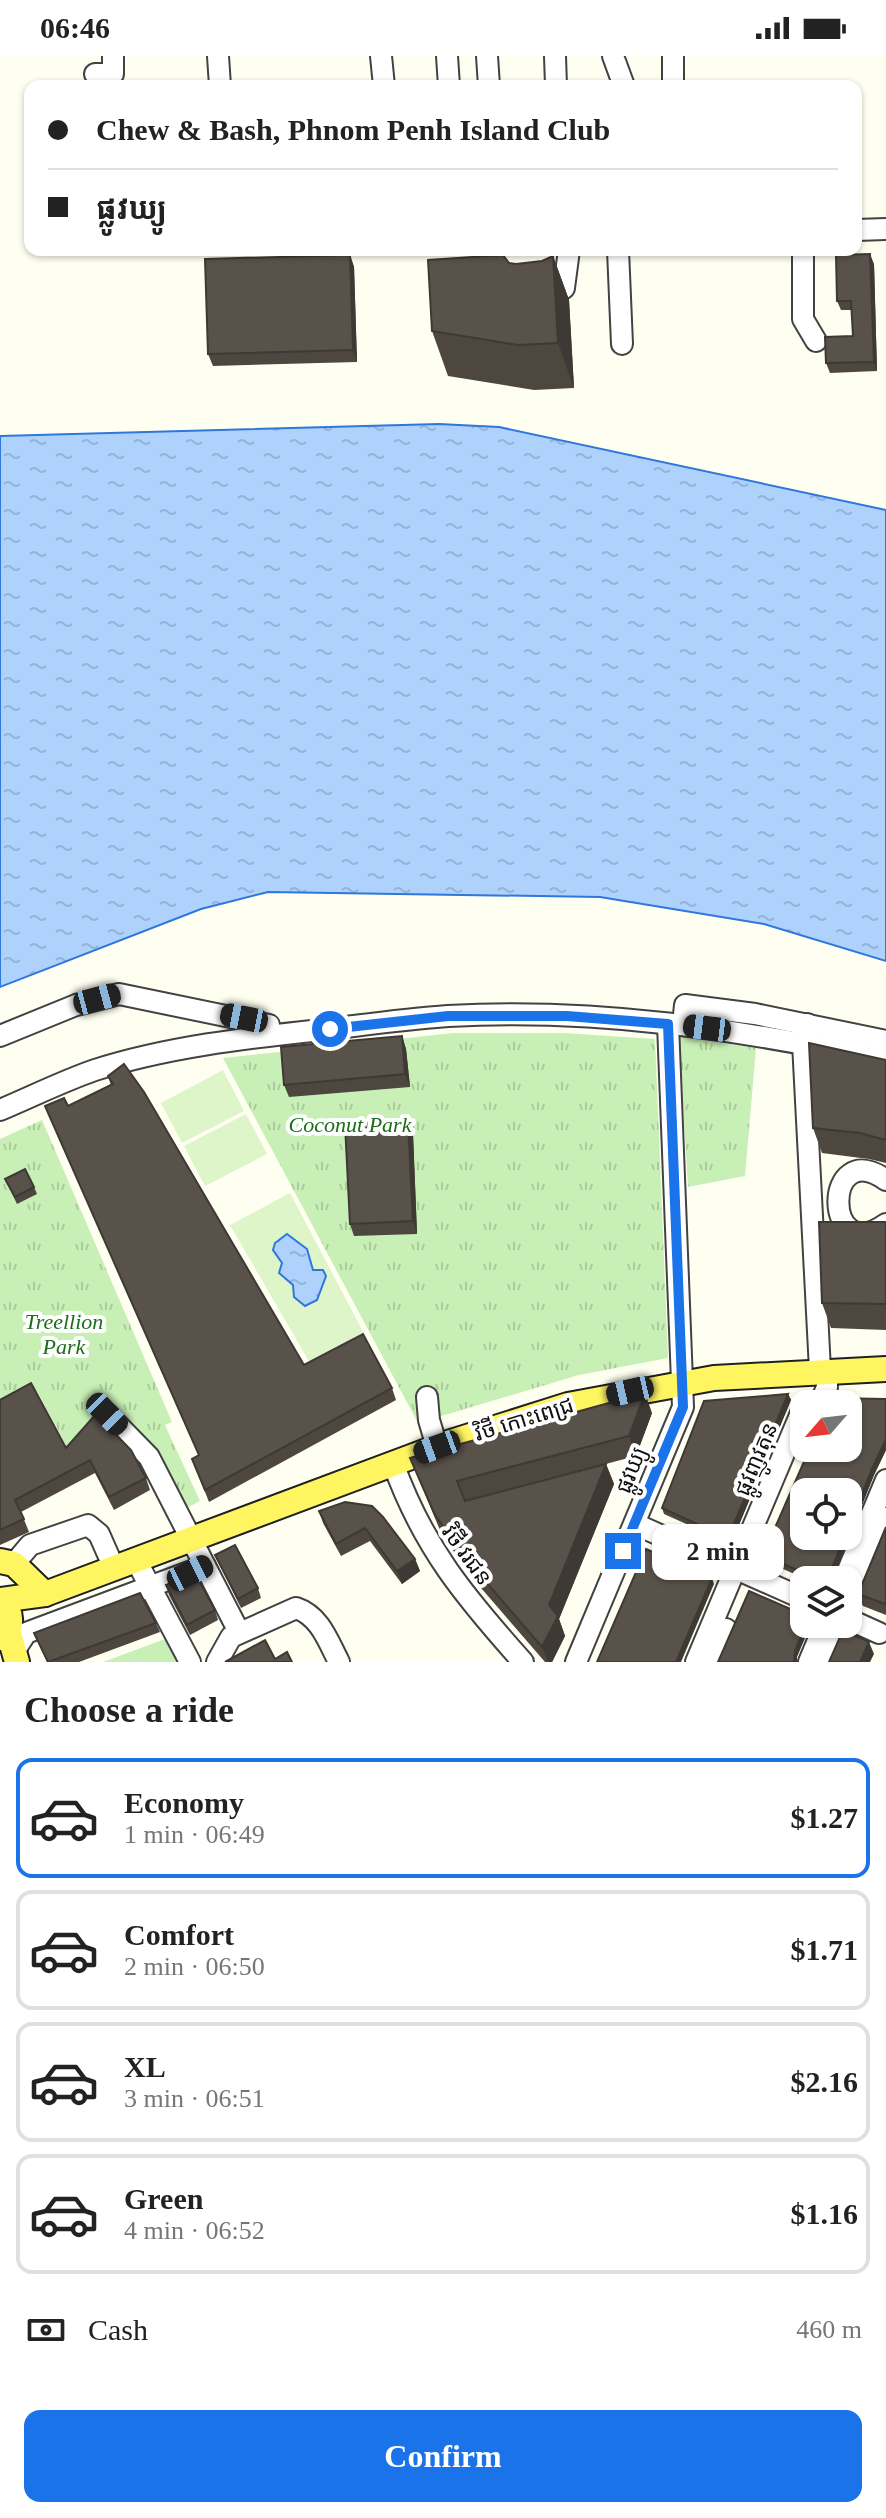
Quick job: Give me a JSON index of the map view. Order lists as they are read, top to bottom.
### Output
{
  "streets": {
    "main road": ["វិថី កោះពេជ្រ"],
    "street": ["ផ្លូវញូវតុន", "ផ្លូវឃ្យូ", "វិថី វរជន"]
  },
  "crossings": [
    ["វិថី កោះពេជ្រ", "ផ្លូវញូវតុន"],
    ["វិថី កោះពេជ្រ", "ផ្លូវឃ្យូ"],
    ["វិថី កោះពេជ្រ", "វិថី វរជន"]
  ],
  "parks": ["Coconut Park", "Treellion Park"],
  "north": "bottom left",
  "page": {
    "status": "06:46",
    "banner": ["Chew & Bash, Phnom Penh Island Club", "ផ្លូវឃ្យូ"],
    "bubble": "2 min",
    "heading": "Choose a ride",
    "list": [
      {
        "name": "Economy",
        "note": "1 min · 06:49",
        "value": "$1.27"
      },
      {
        "name": "Comfort",
        "note": "2 min · 06:50",
        "value": "$1.71"
      },
      {
        "name": "XL",
        "note": "3 min · 06:51",
        "value": "$2.16"
      },
      {
        "name": "Green",
        "note": "4 min · 06:52",
        "value": "$1.16"
      }
    ],
    "pay": ["Cash", "460 m"],
    "buttons": "Confirm"
  }
}
